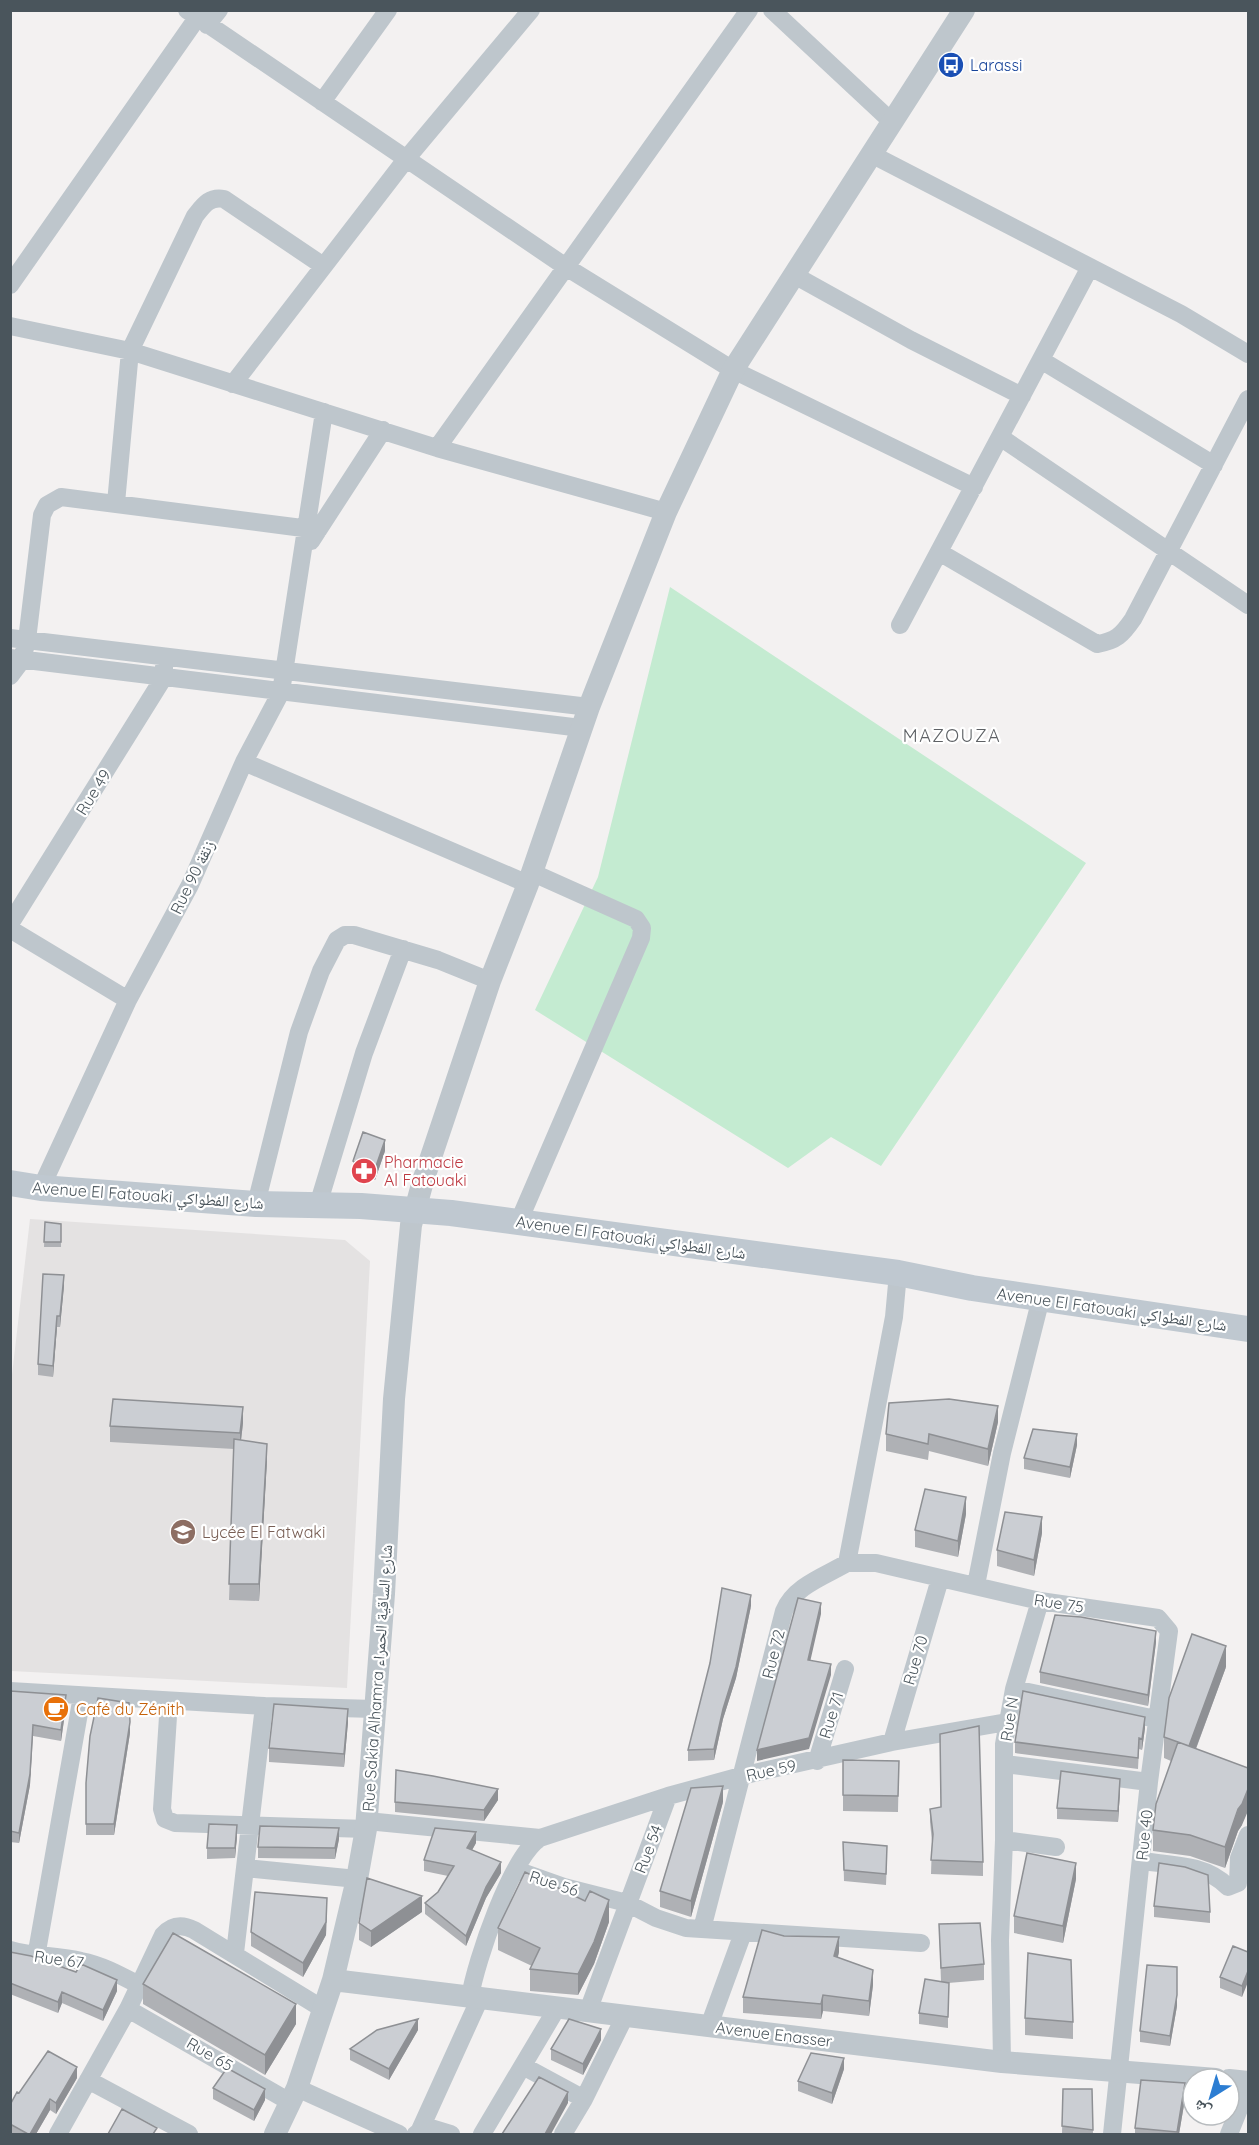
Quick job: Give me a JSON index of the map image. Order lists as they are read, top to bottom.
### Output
{
  "streets": {
    "main road": ["Avenue El Fatouaki شارع الفطواكي"],
    "street": [
      "Rue 49",
      "Rue 90 زنقة",
      "Rue 75",
      "Rue 72",
      "Rue 70",
      "Rue Sakia Alhamra شارع الساقية الحمراء",
      "Rue 71",
      "Rue N",
      "Rue 59",
      "Rue 40",
      "Rue 54",
      "Rue 56",
      "Rue 67",
      "Avenue Enasser",
      "Rue 65"
    ]
  },
  "crossings": [
    ["Rue 90 زنقة", "Avenue El Fatouaki شارع الفطواكي"],
    ["Avenue El Fatouaki شارع الفطواكي", "Rue Sakia Alhamra شارع الساقية الحمراء"],
    ["Rue 75", "Rue 72"],
    ["Rue 75", "Rue 70"],
    ["Rue 75", "Rue N"],
    ["Rue 75", "Rue 40"],
    ["Rue 72", "Rue 59"],
    ["Rue 72", "Rue 56"],
    ["Rue 70", "Rue 59"],
    ["Rue Sakia Alhamra شارع الساقية الحمراء", "Avenue Enasser"],
    ["Rue Sakia Alhamra شارع الساقية الحمراء", "Rue 65"],
    ["Rue 71", "Rue 59"],
    ["Rue N", "Rue 59"],
    ["Rue N", "Avenue Enasser"],
    ["Rue 59", "Rue 54"],
    ["Rue 40", "Avenue Enasser"],
    ["Rue 54", "Rue 56"],
    ["Rue 54", "Avenue Enasser"]
  ],
  "districts": ["MAZOUZA"],
  "places": {
    "bus stop": ["Larassi"],
    "pharmacy": ["Pharmacie Al Fatouaki"],
    "school or university": ["Lycée El Fatwaki"],
    "cafe": ["Café du Zénith"]
  },
  "north": "bottom left"
}
